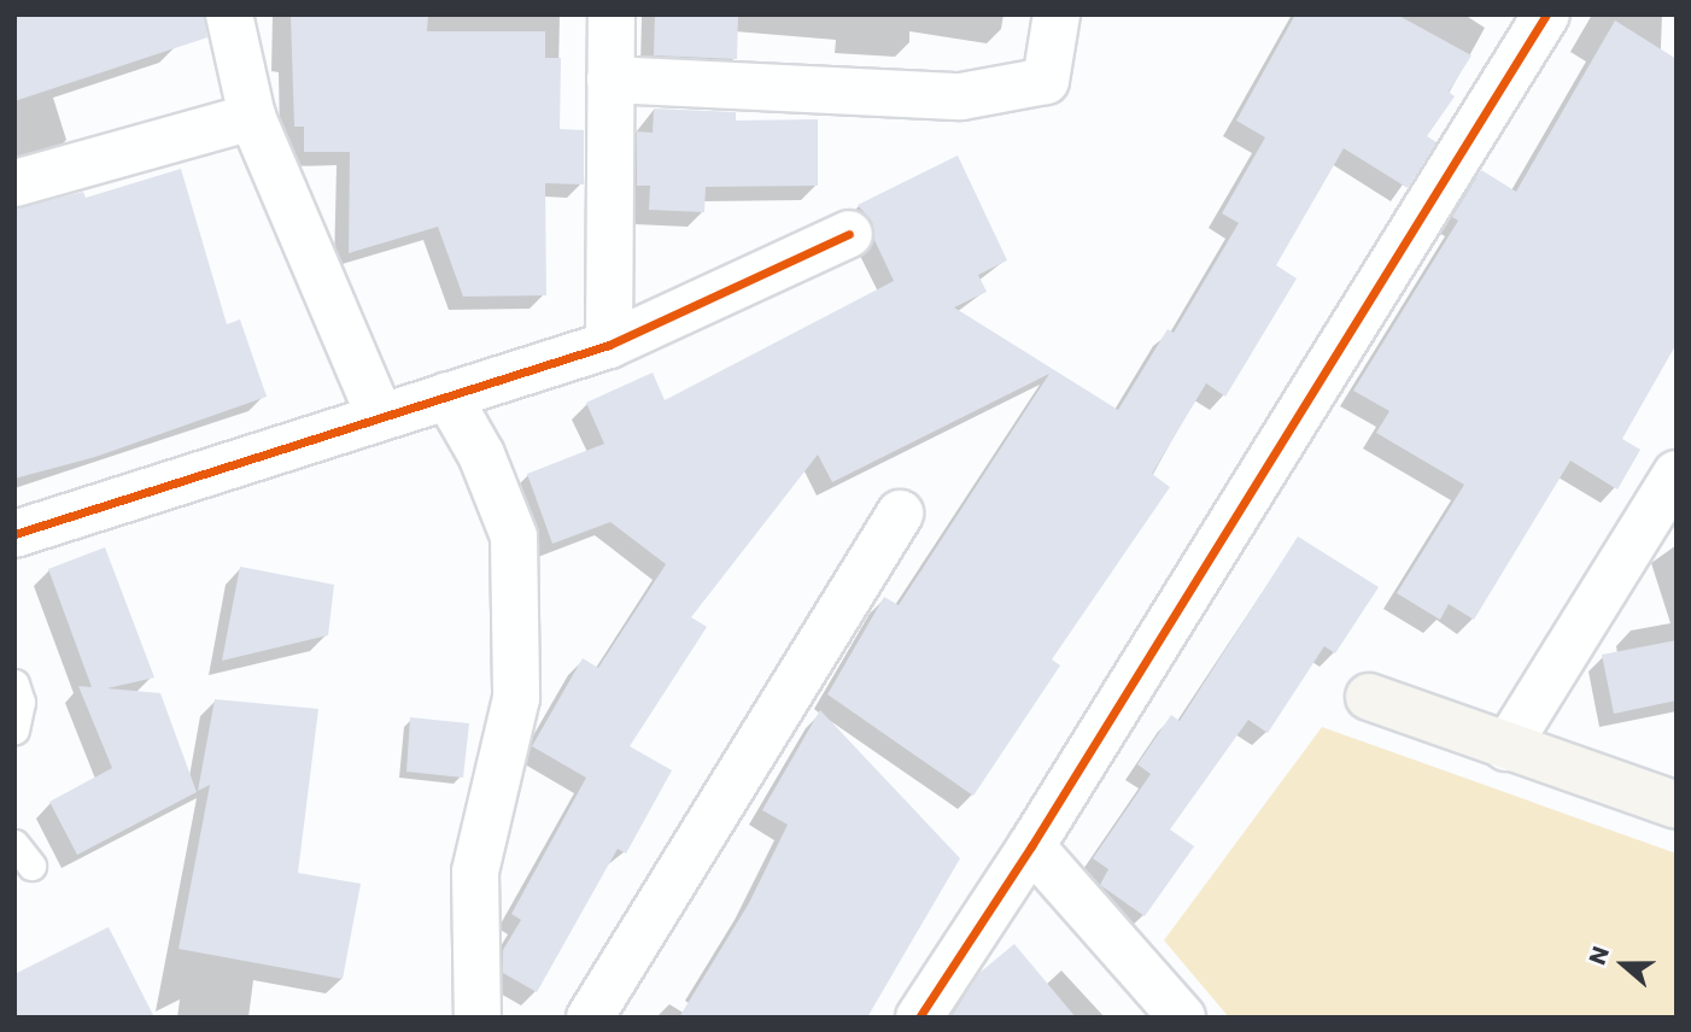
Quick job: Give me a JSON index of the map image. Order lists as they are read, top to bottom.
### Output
{
  "north": "left"
}
